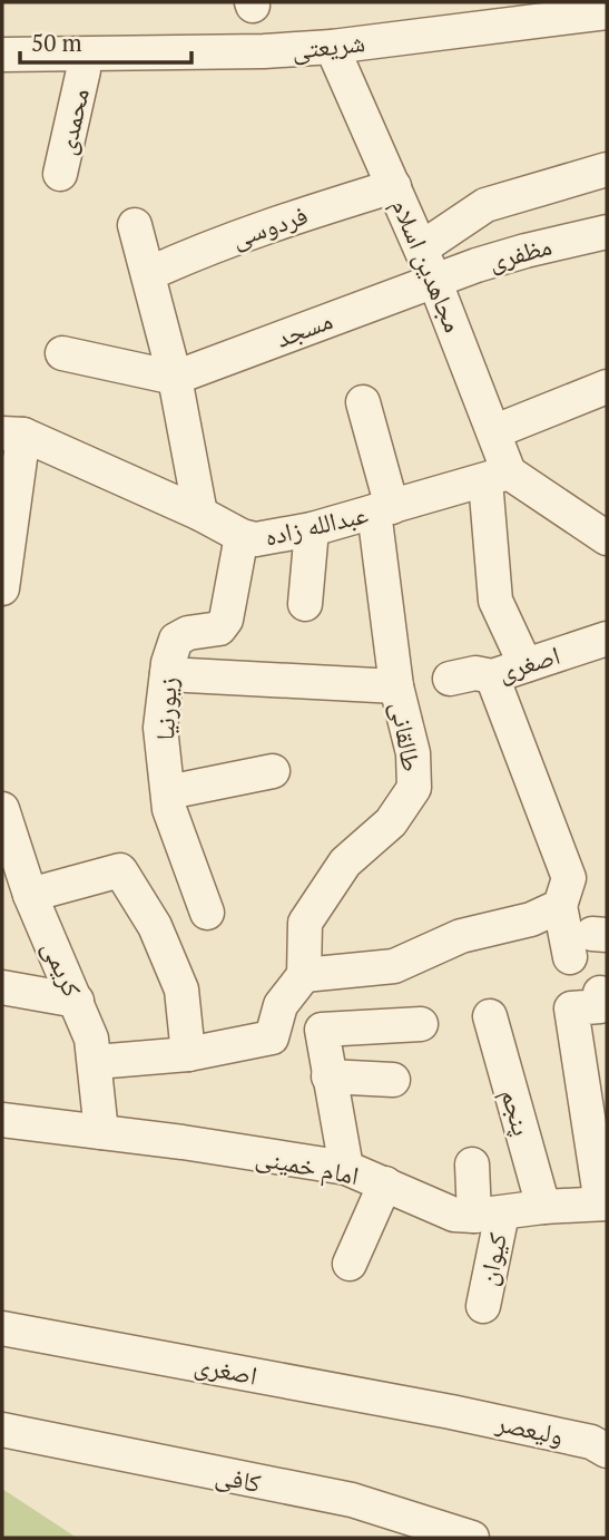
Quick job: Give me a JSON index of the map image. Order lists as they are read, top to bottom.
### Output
{
  "streets": {
    "street": [
      "شریعتی",
      "محمدی",
      "فردوسی",
      "مظفری",
      "مجاهدین اسلام",
      "مسجد",
      "عبدالله زاده",
      "اصغری",
      "زیورنیا",
      "طالقانی",
      "کریمی",
      "پنجم",
      "امام خمینی",
      "کیوان",
      "ولیعصر",
      "کافی"
    ]
  },
  "crossings": [
    ["شریعتی", "محمدی"],
    ["شریعتی", "مجاهدین اسلام"],
    ["فردوسی", "مجاهدین اسلام"],
    ["مظفری", "مجاهدین اسلام"],
    ["مظفری", "مسجد"],
    ["مجاهدین اسلام", "مسجد"],
    ["مجاهدین اسلام", "عبدالله زاده"],
    ["مجاهدین اسلام", "اصغری"],
    ["عبدالله زاده", "زیورنیا"],
    ["عبدالله زاده", "طالقانی"],
    ["اصغری", "ولیعصر"],
    ["کریمی", "امام خمینی"],
    ["پنجم", "امام خمینی"],
    ["امام خمینی", "کیوان"]
  ],
  "scale_bar": "50 m"
}
